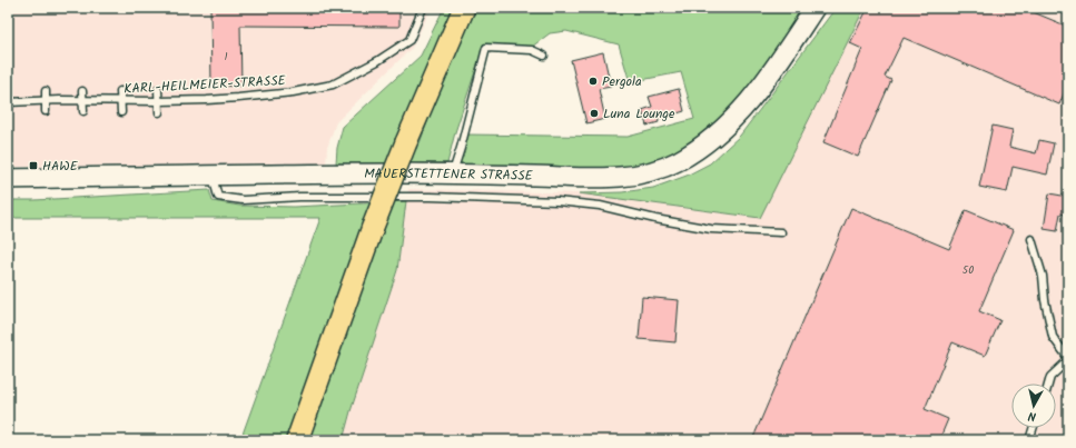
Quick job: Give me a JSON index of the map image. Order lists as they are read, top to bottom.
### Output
{
  "streets": {
    "main road": ["MAUERSTETTENER STRASSE"],
    "lane": ["KARL-HEILMEIER-STRASSE"]
  },
  "places": {
    "other": ["Pergola", "Luna Lounge"],
    "transit": ["HAWE"]
  },
  "house_numbers": ["1", "50"],
  "north": "bottom"
}
